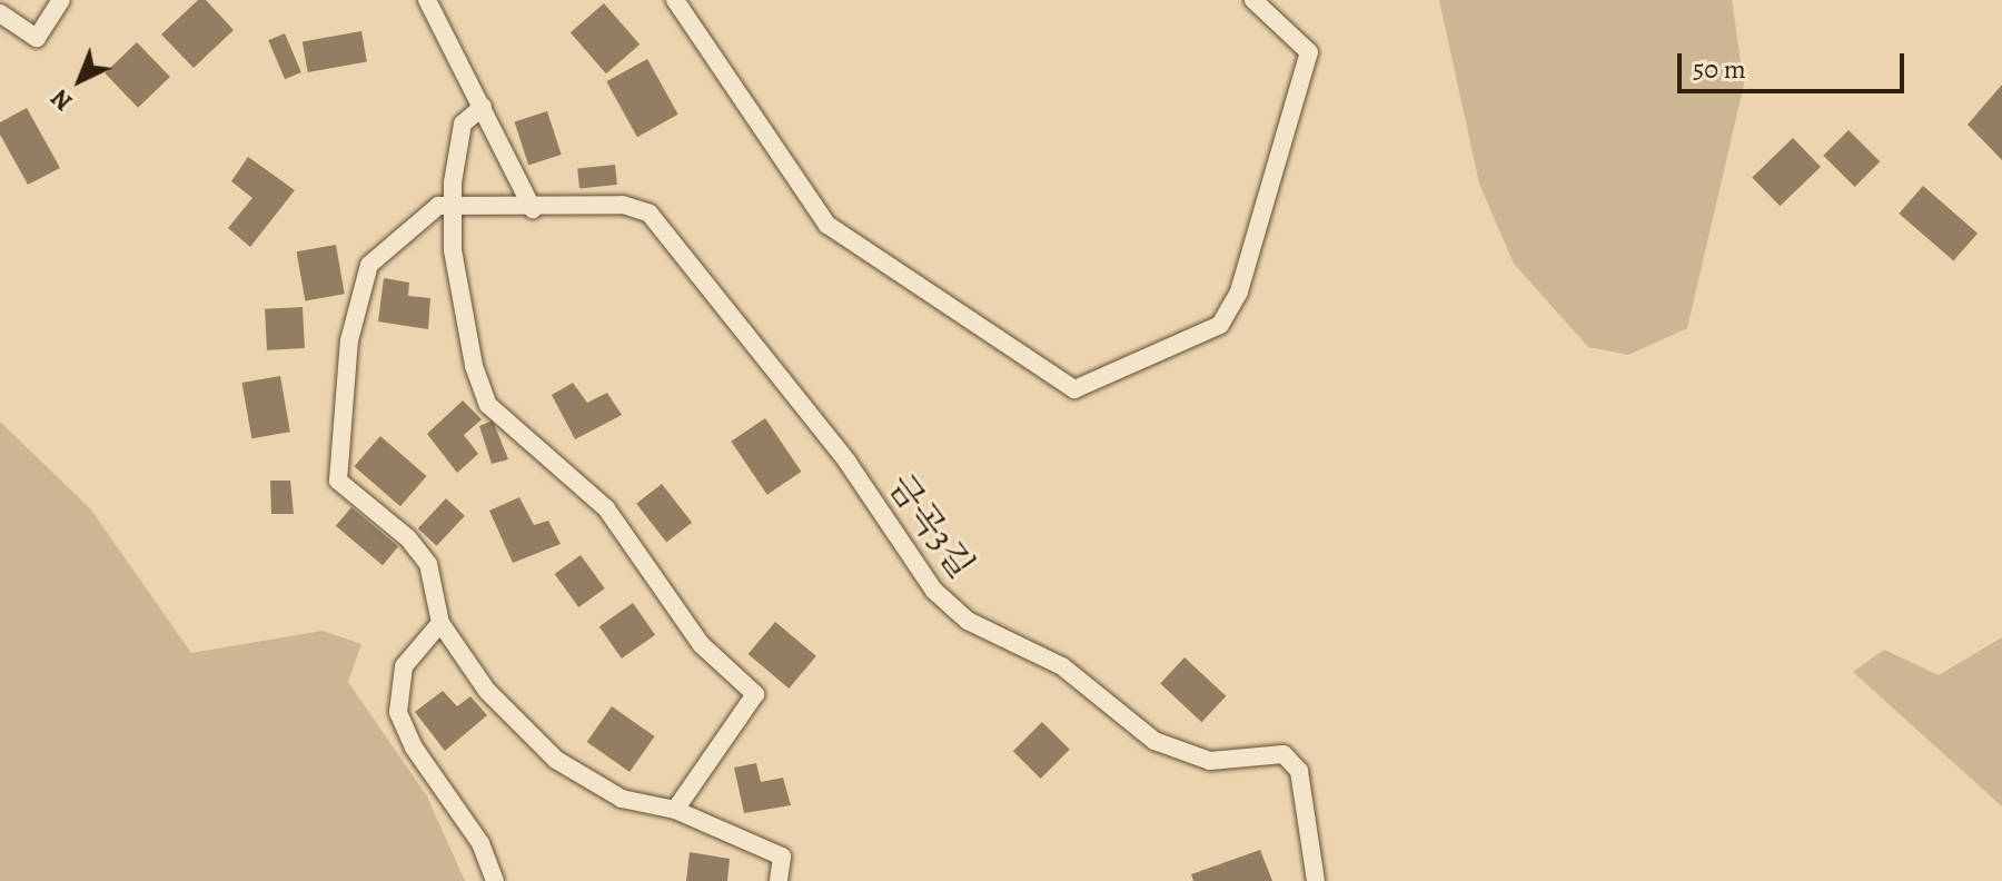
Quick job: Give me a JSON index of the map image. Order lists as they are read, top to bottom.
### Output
{
  "streets": {
    "lane": ["금곡3길"]
  },
  "scale_bar": "50 m",
  "north": "bottom left"
}
